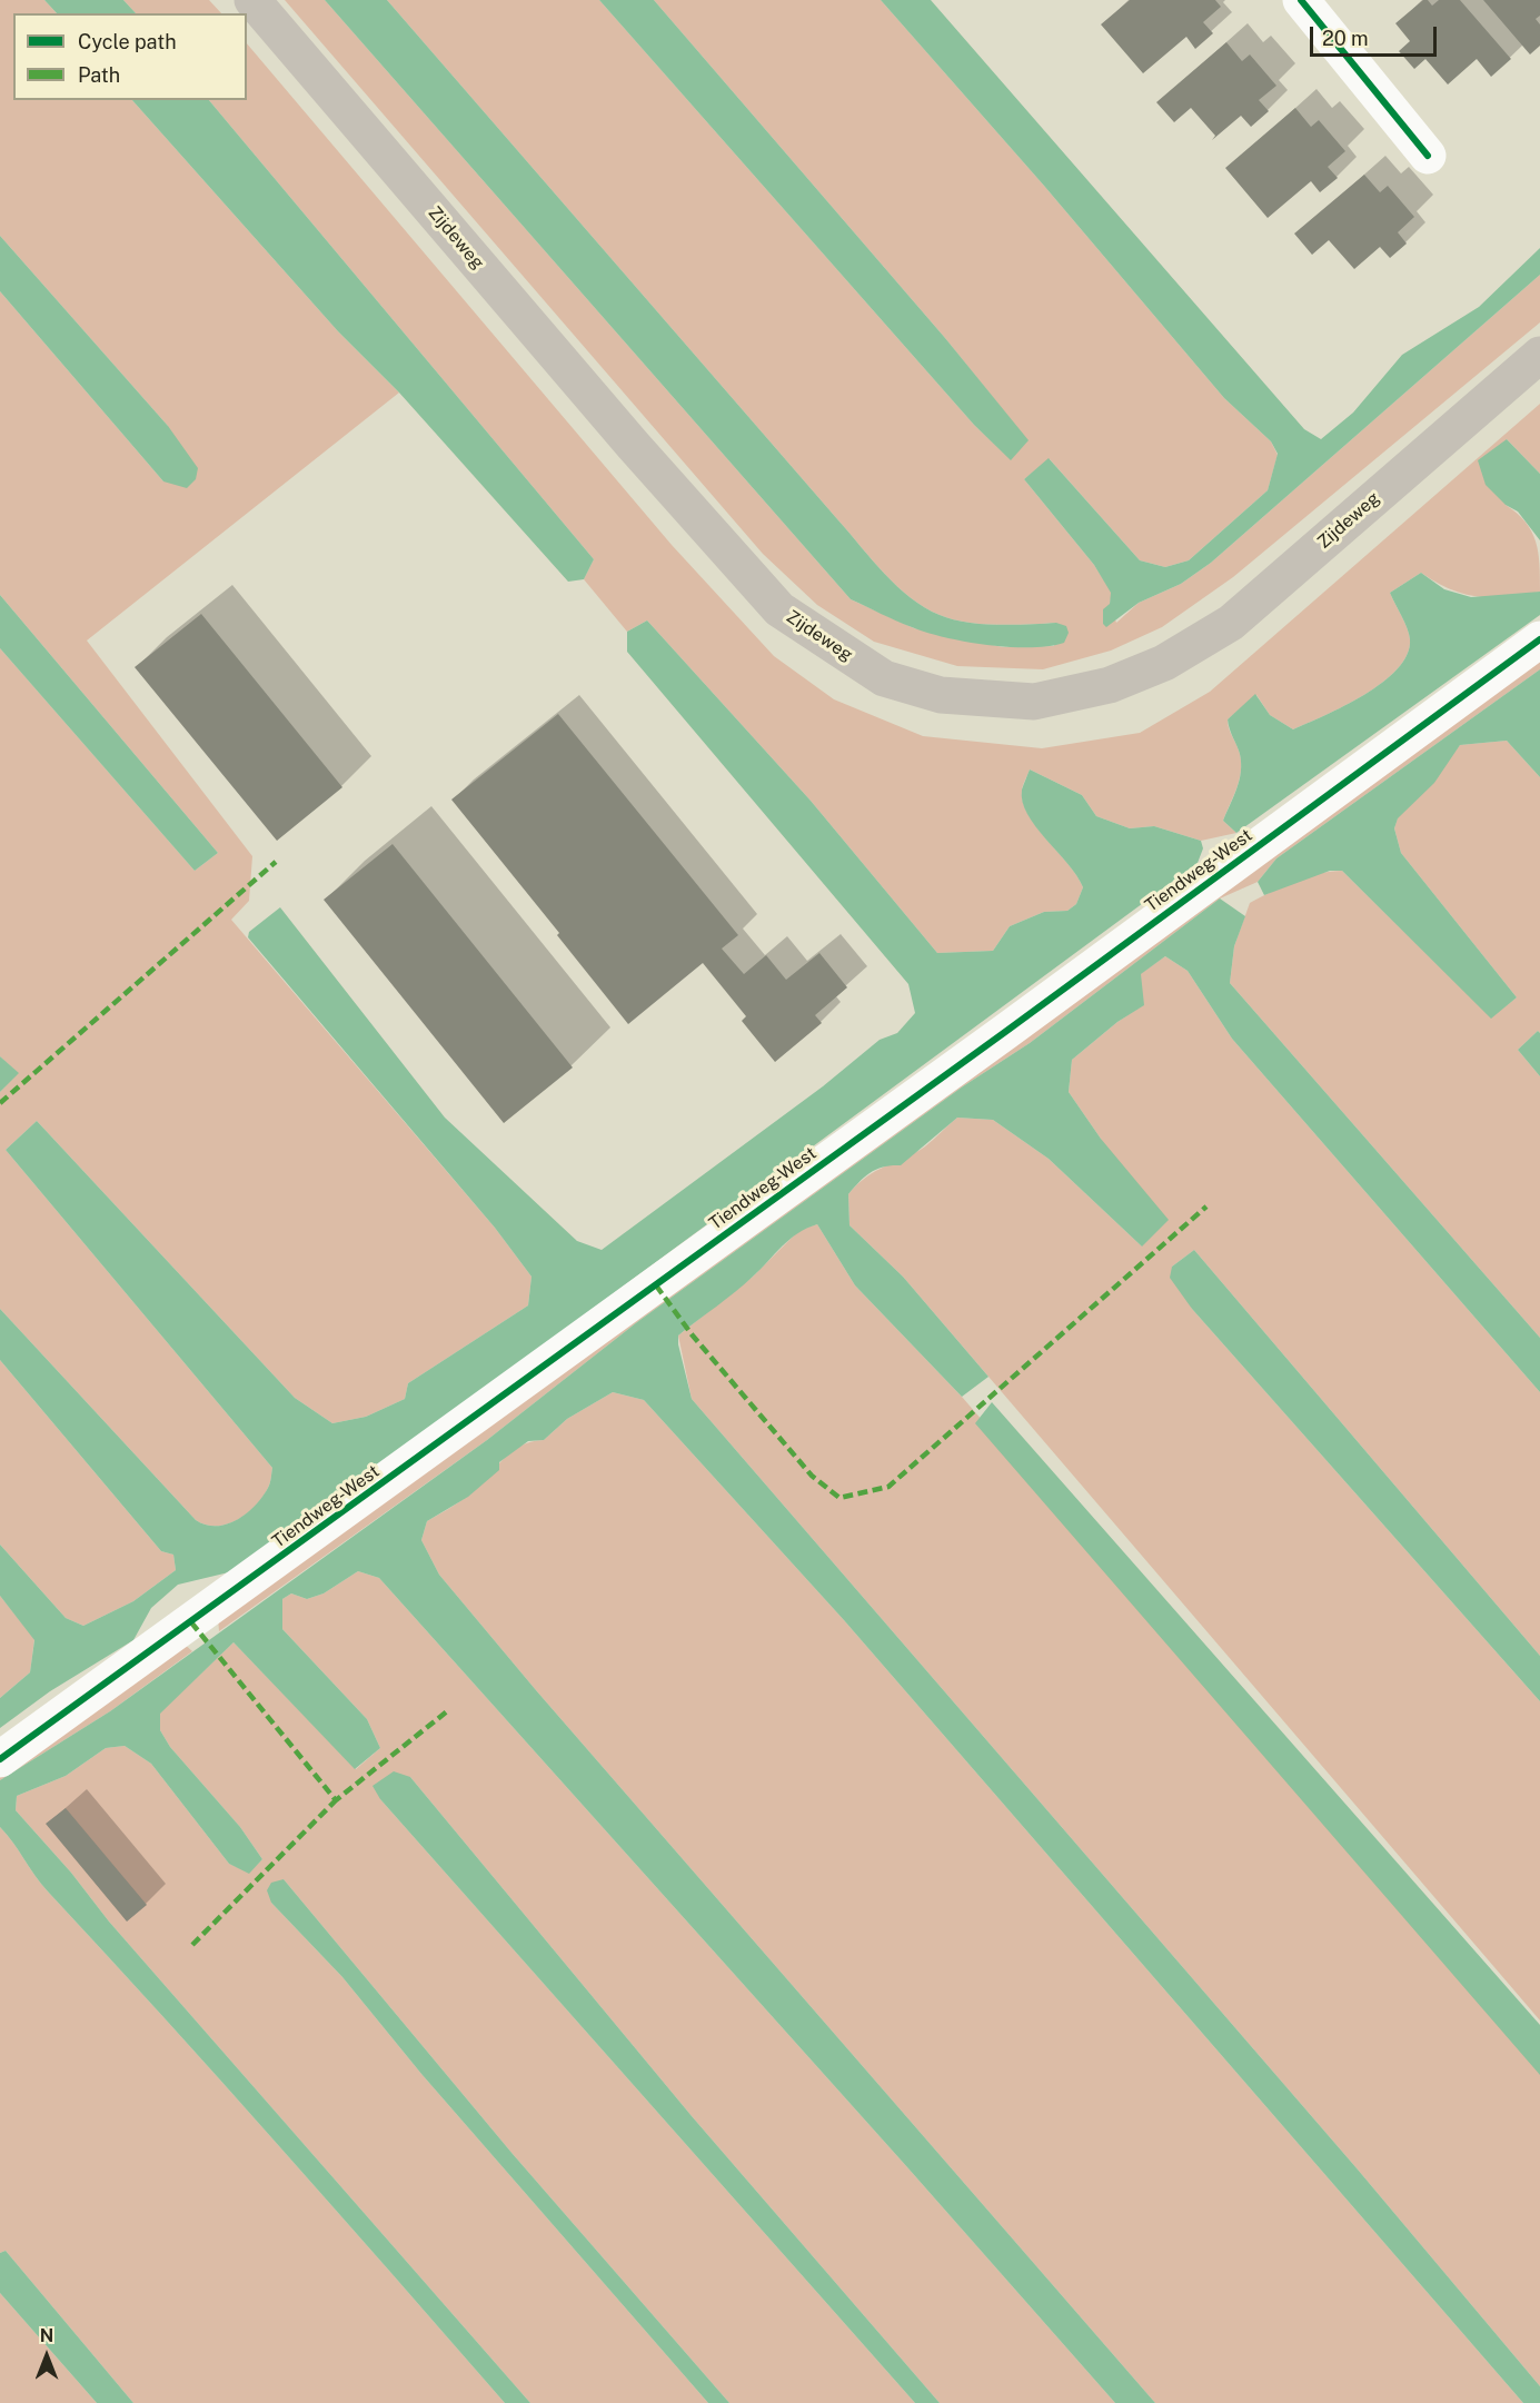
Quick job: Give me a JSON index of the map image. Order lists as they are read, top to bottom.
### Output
{
  "streets": {
    "main road": ["Zijdeweg"],
    "street": ["Tiendweg-West"]
  },
  "legend": ["Cycle path", "Path"],
  "scale_bar": "20 m",
  "north": "top"
}
